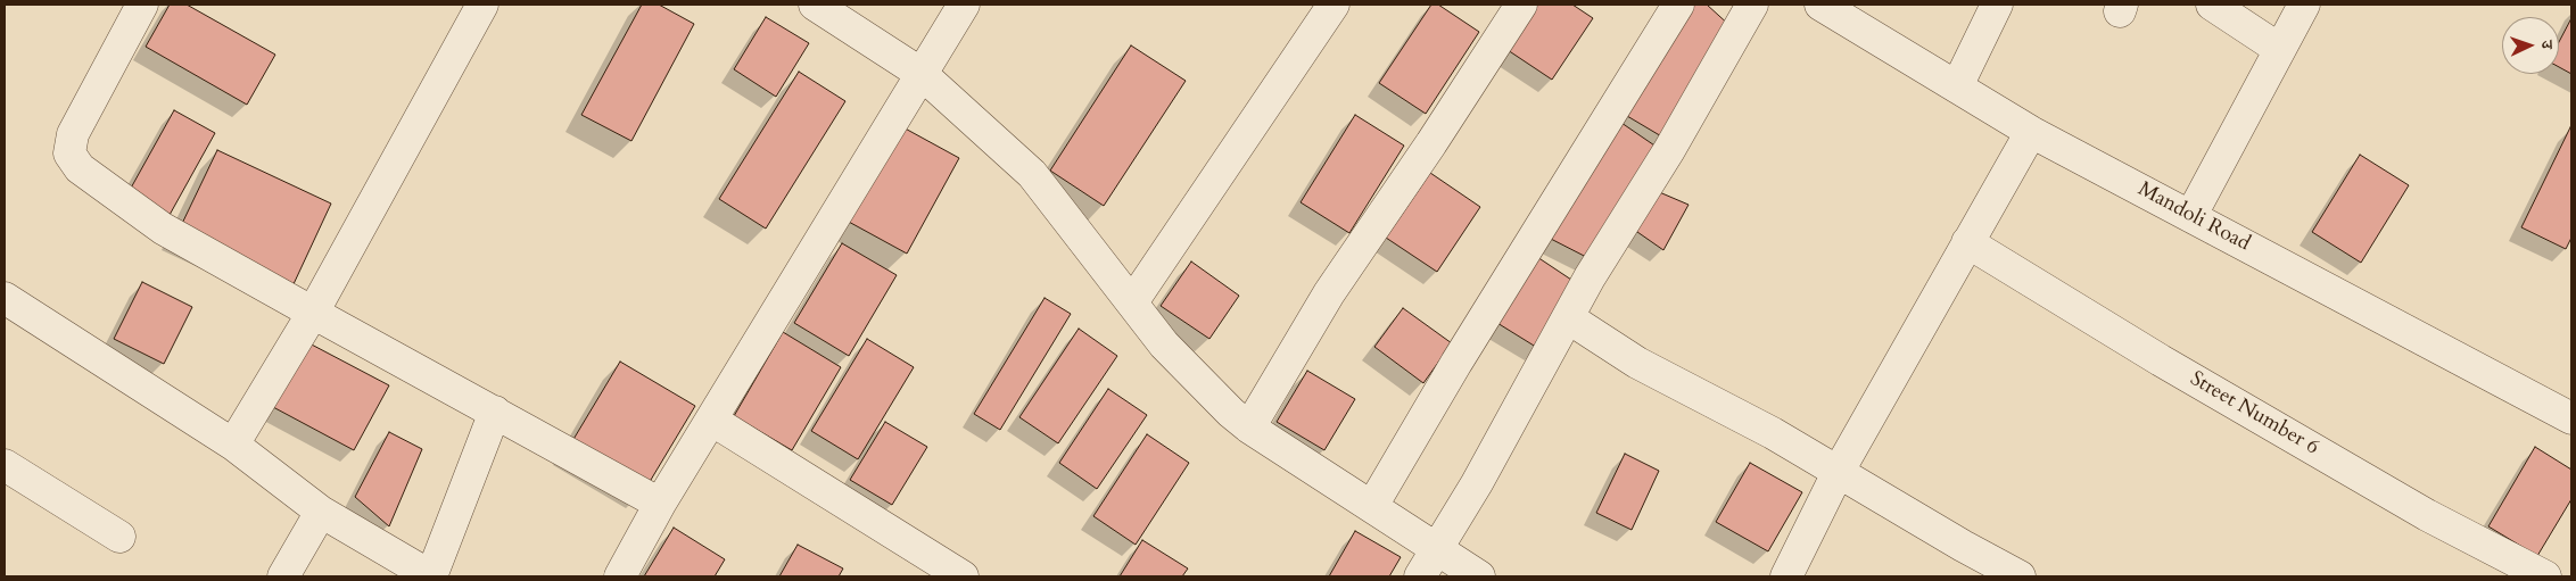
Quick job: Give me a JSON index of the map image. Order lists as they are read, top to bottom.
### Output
{
  "streets": {
    "street": ["Mandoli Road", "Street Number 6"]
  },
  "north": "right"
}
